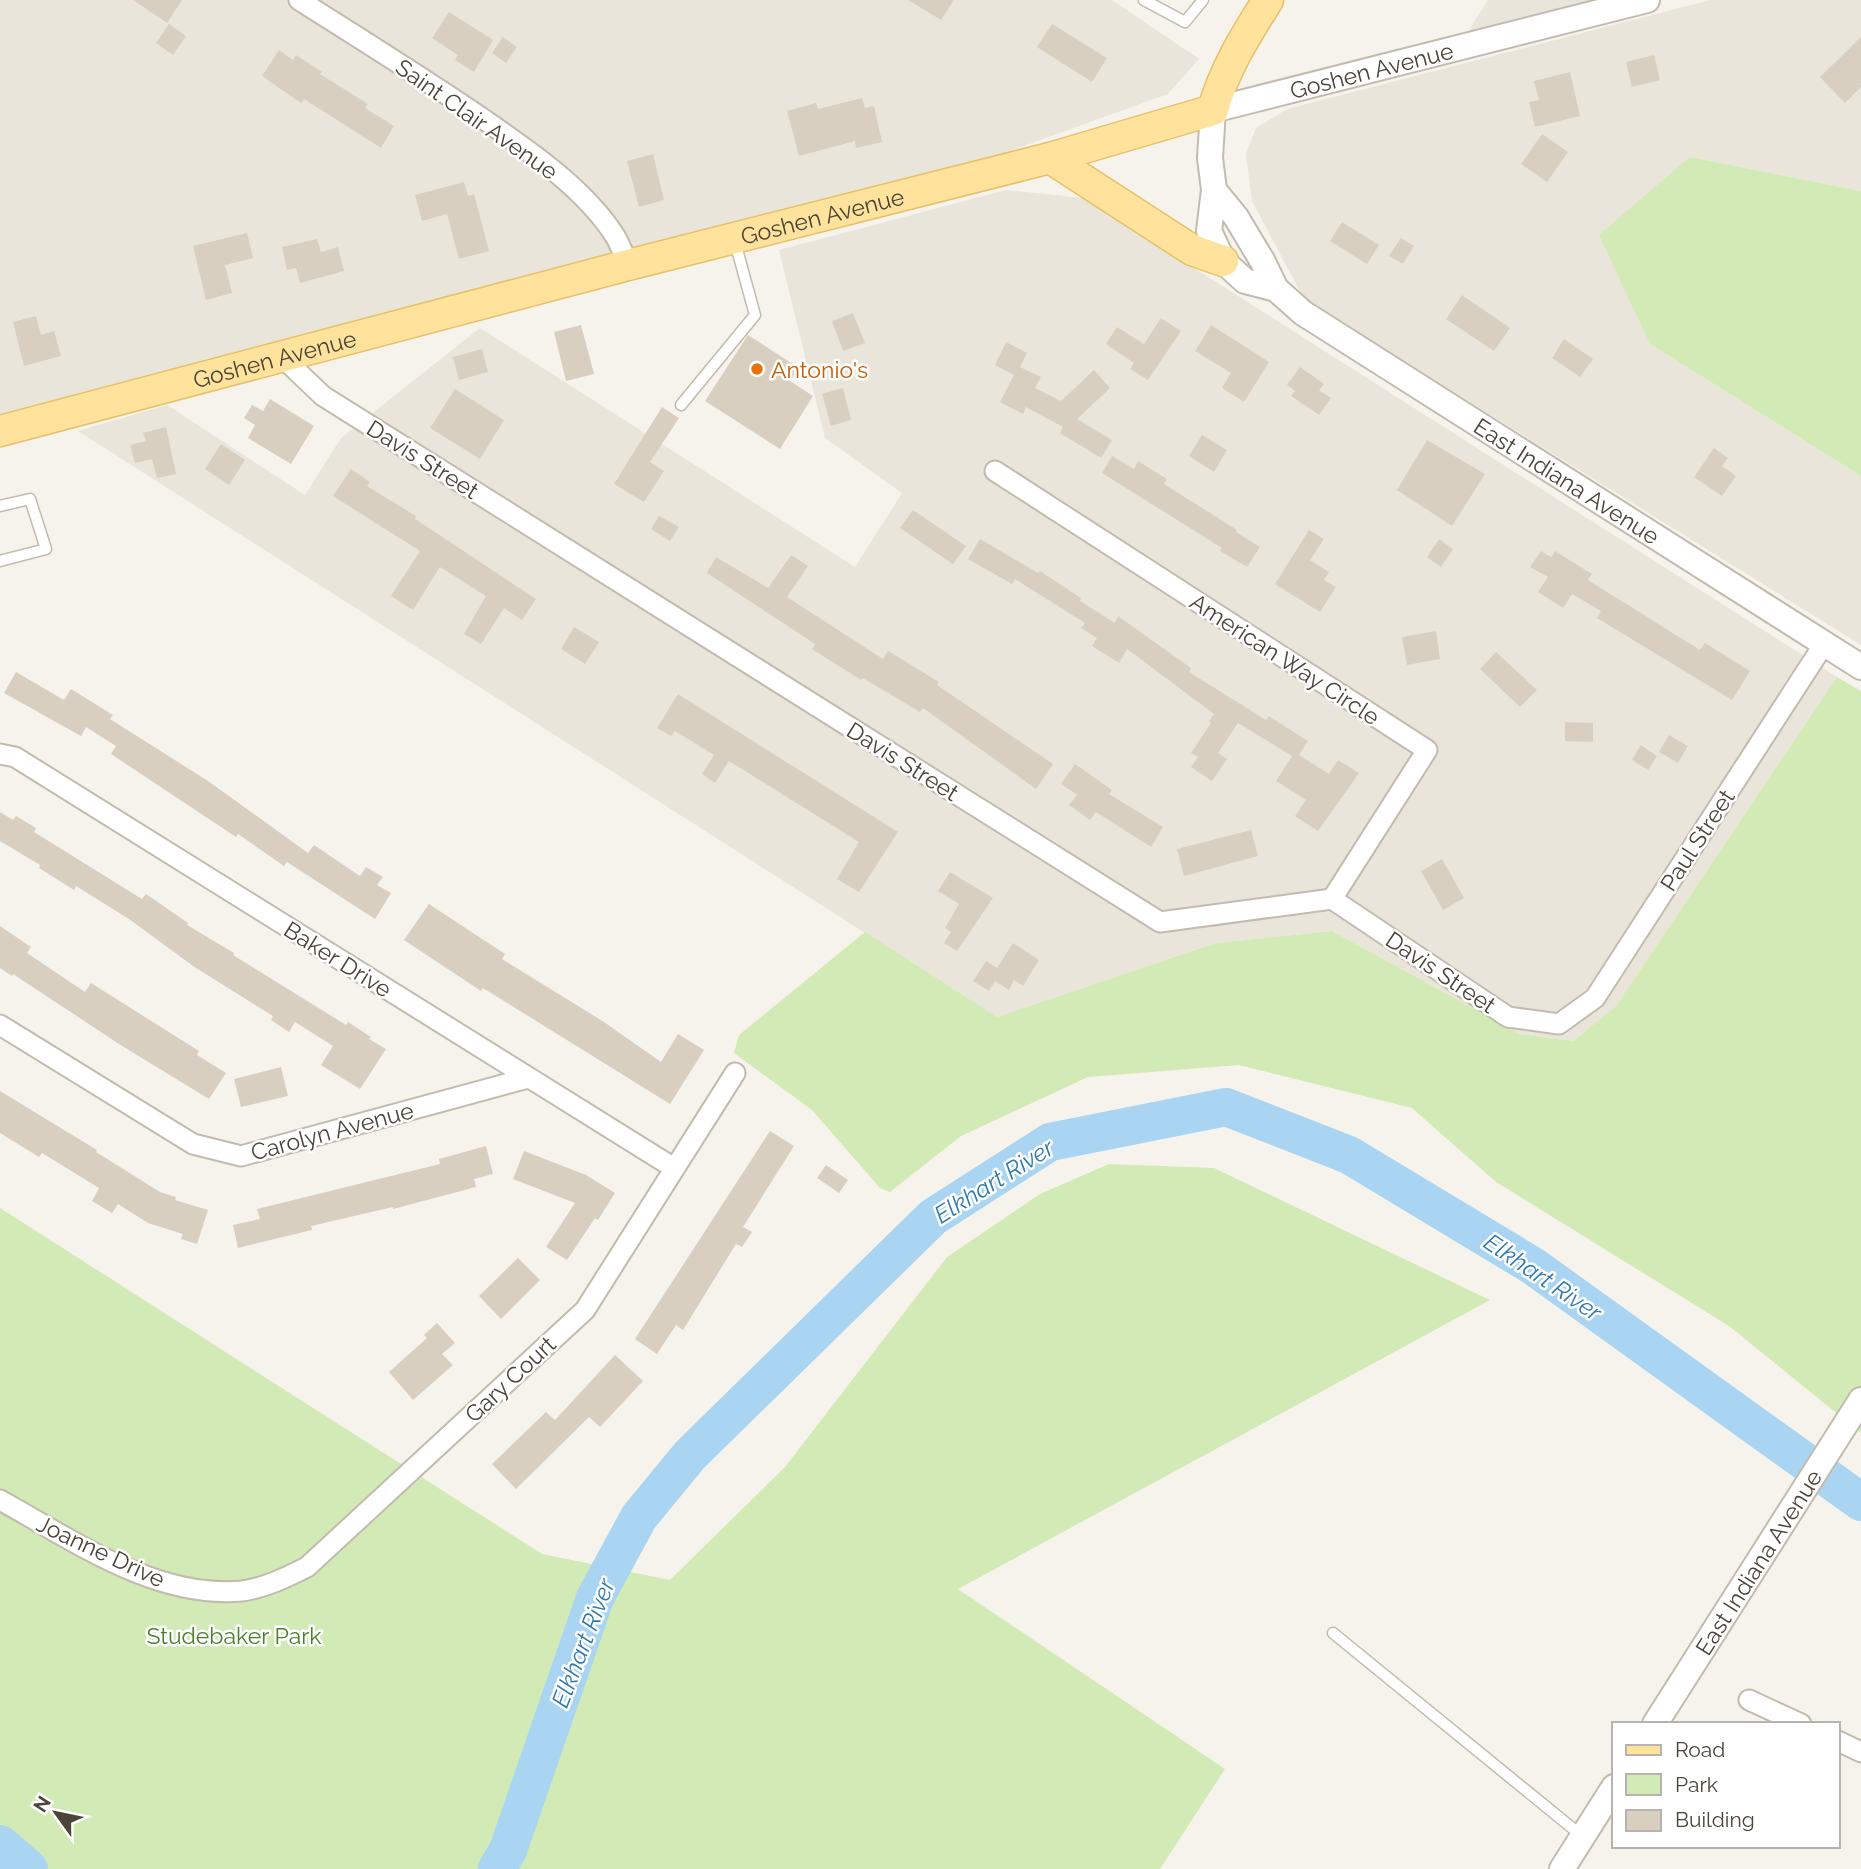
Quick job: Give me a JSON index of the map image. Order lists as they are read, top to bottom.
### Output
{
  "streets": {
    "main road": ["Goshen Avenue"],
    "street": [
      "Saint Clair Avenue",
      "Davis Street",
      "East Indiana Avenue",
      "American Way Circle",
      "Paul Street",
      "Baker Drive",
      "Carolyn Avenue",
      "Gary Court",
      "Joanne Drive"
    ]
  },
  "crossings": [
    ["Goshen Avenue", "Saint Clair Avenue"],
    ["Goshen Avenue", "Davis Street"],
    ["Goshen Avenue", "East Indiana Avenue"],
    ["Davis Street", "American Way Circle"],
    ["Davis Street", "Paul Street"],
    ["East Indiana Avenue", "Paul Street"],
    ["Baker Drive", "Carolyn Avenue"],
    ["Baker Drive", "Gary Court"],
    ["Gary Court", "Joanne Drive"]
  ],
  "water": ["Elkhart River"],
  "parks": ["Studebaker Park"],
  "places": ["Antonio's"],
  "legend": ["Road", "Park", "Building"],
  "north": "top left"
}
